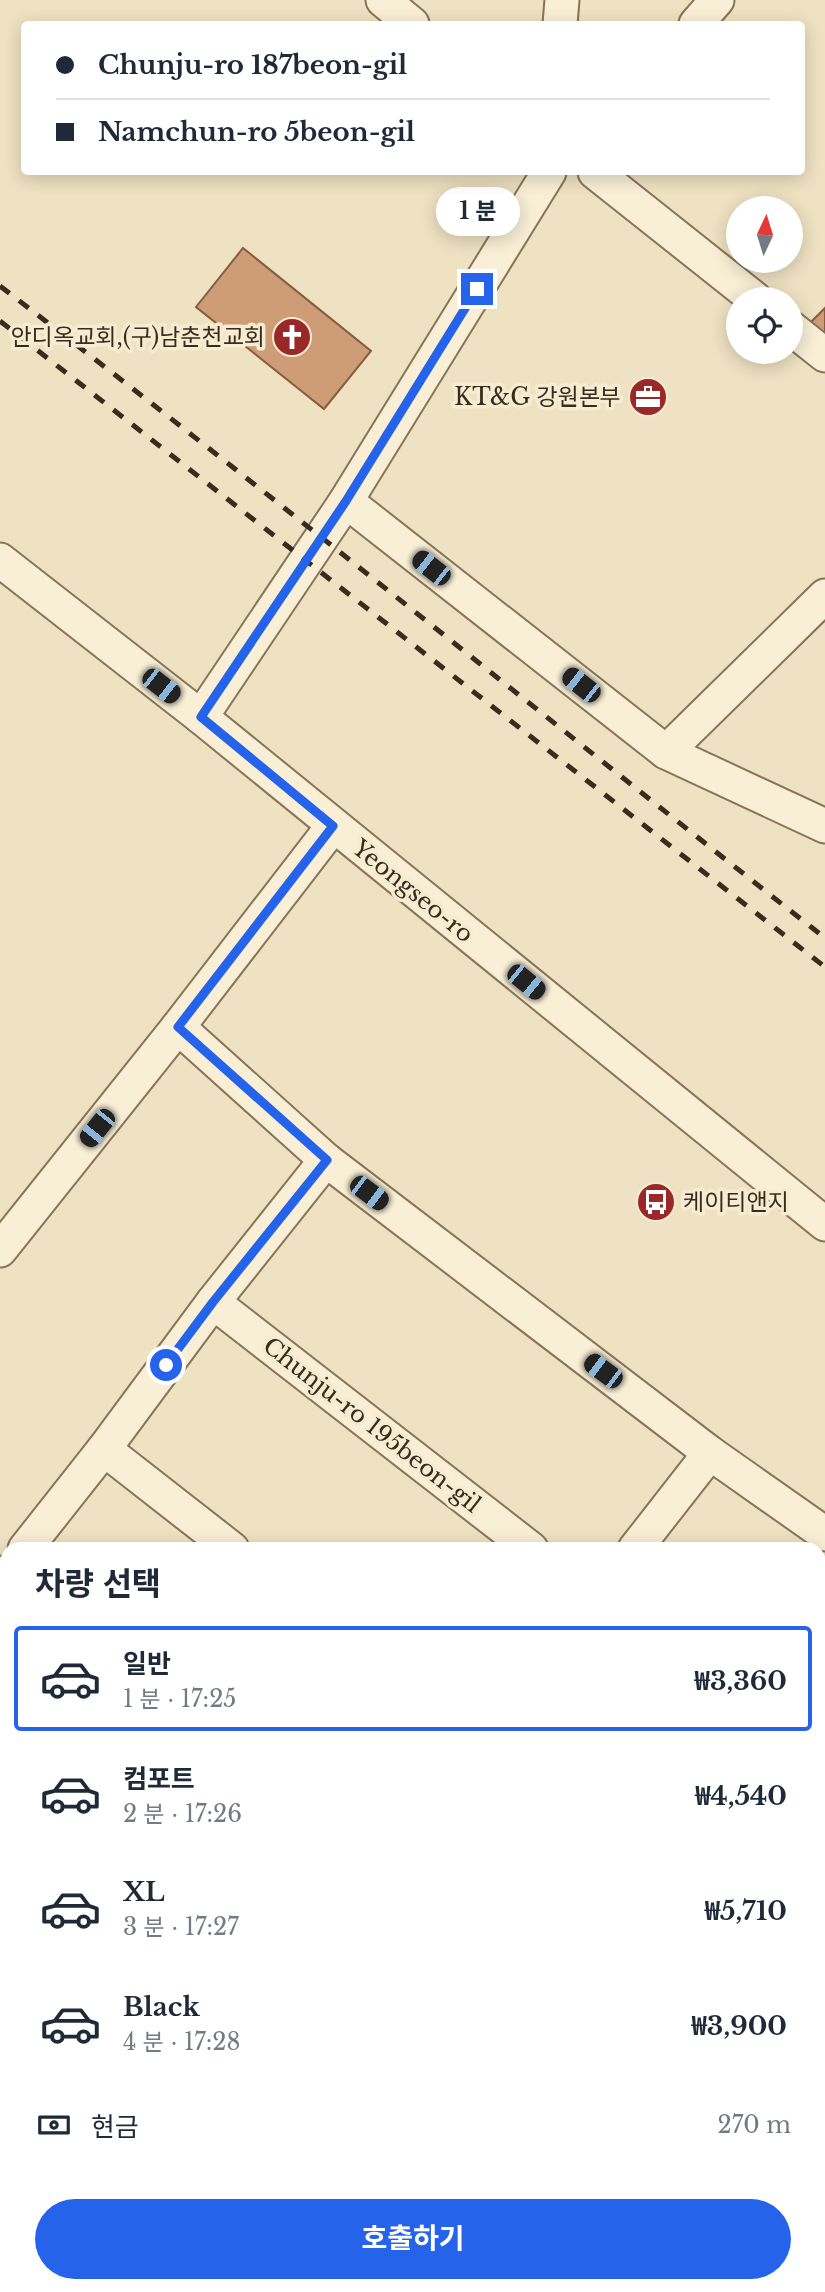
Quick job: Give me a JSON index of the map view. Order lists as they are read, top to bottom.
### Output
{
  "streets": {
    "street": ["Yeongseo-ro", "Chunju-ro 195beon-gil"]
  },
  "places": {
    "church": ["안디옥교회,(구)남춘천교회"],
    "office": ["KT&G 강원본부"],
    "bus stop": ["케이티앤지"]
  },
  "north": "top",
  "page": {
    "banner": ["Chunju-ro 187beon-gil", "Namchun-ro 5beon-gil"],
    "bubble": "1 분",
    "heading": "차량 선택",
    "list": [
      {
        "name": "일반",
        "note": "1 분 · 17:25",
        "value": "₩3,360"
      },
      {
        "name": "컴포트",
        "note": "2 분 · 17:26",
        "value": "₩4,540"
      },
      {
        "name": "XL",
        "note": "3 분 · 17:27",
        "value": "₩5,710"
      },
      {
        "name": "Black",
        "note": "4 분 · 17:28",
        "value": "₩3,900"
      }
    ],
    "pay": ["현금", "270 m"],
    "buttons": "호출하기"
  }
}
